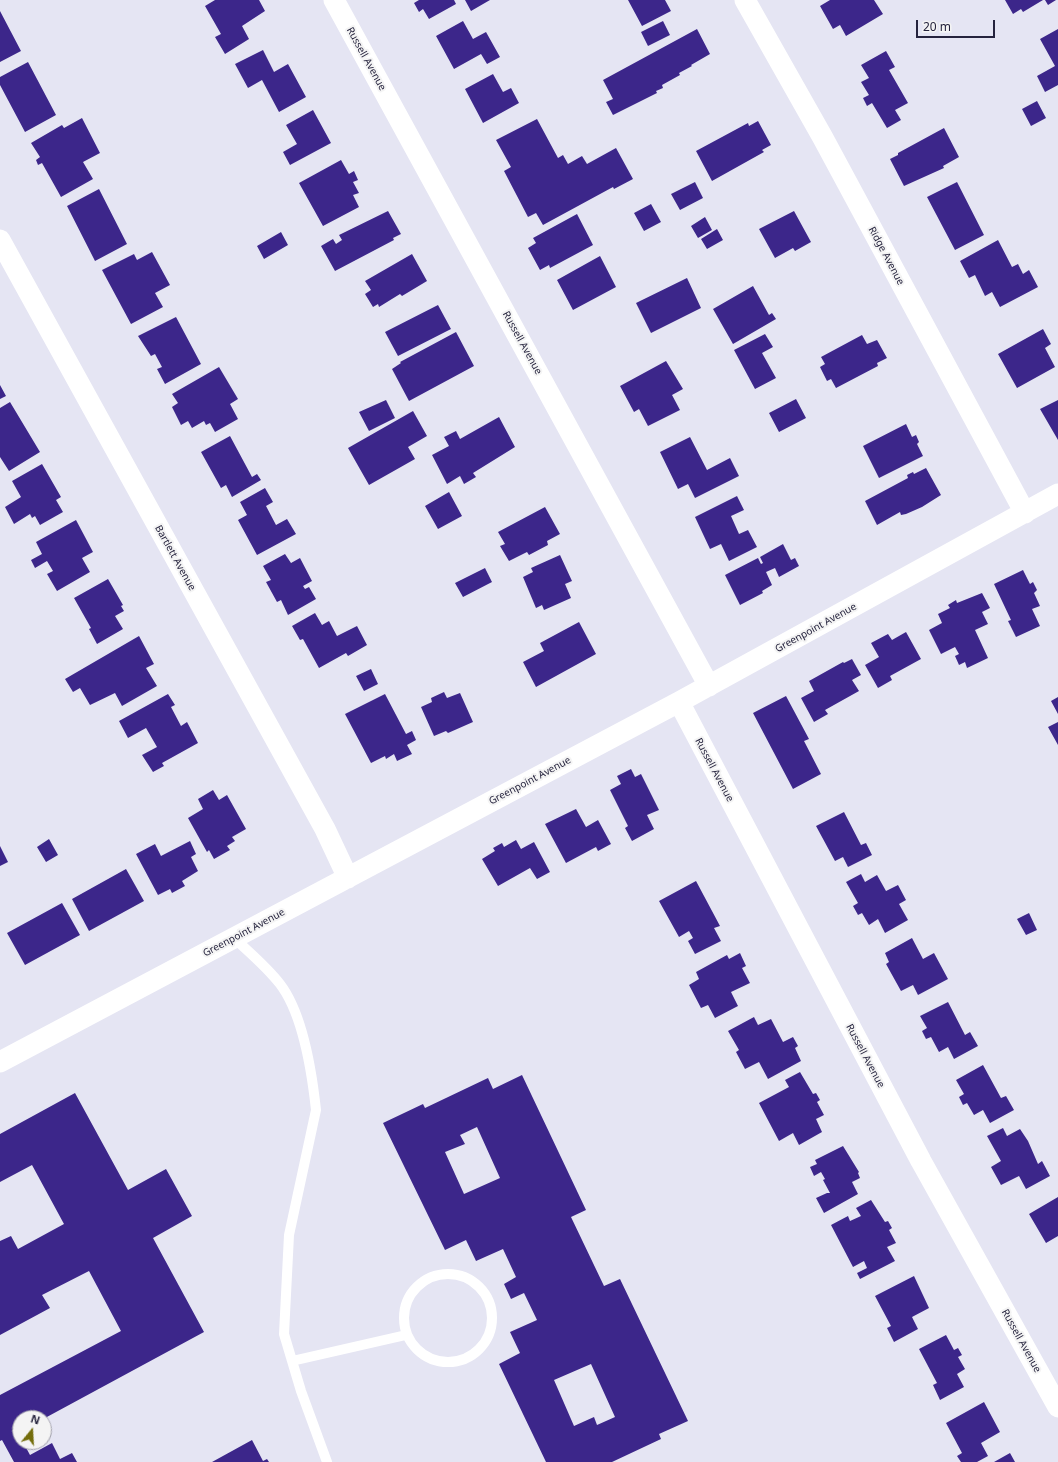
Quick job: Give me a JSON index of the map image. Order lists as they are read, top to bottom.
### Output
{
  "streets": {
    "street": [
      "Russell Avenue",
      "Ridge Avenue",
      "Bartlett Avenue",
      "Greenpoint Avenue"
    ]
  },
  "crossings": [
    ["Russell Avenue", "Greenpoint Avenue"],
    ["Ridge Avenue", "Greenpoint Avenue"],
    ["Bartlett Avenue", "Greenpoint Avenue"]
  ],
  "scale_bar": "20 m",
  "north": "top"
}
